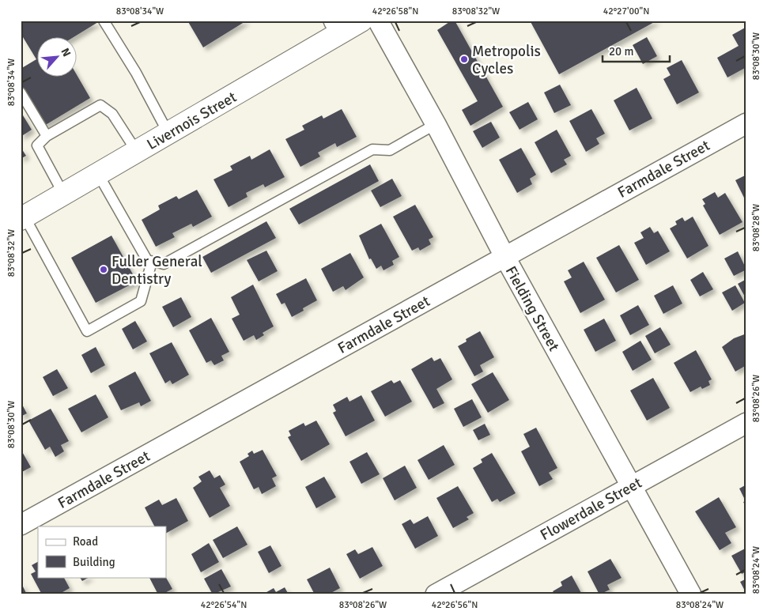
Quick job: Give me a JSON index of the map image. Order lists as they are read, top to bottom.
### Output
{
  "streets": {
    "street": [
      "Livernois Street",
      "Farmdale Street",
      "Fielding Street",
      "Flowerdale Street"
    ]
  },
  "crossings": [
    ["Farmdale Street", "Fielding Street"],
    ["Fielding Street", "Flowerdale Street"]
  ],
  "places": ["Metropolis Cycles", "Fuller General Dentistry"],
  "legend": ["Road", "Building"],
  "scale_bar": "20 m",
  "north": "top right",
  "coordinates": [
    "83°08'34\"W",
    "42°26'58\"N",
    "83°08'32\"W",
    "42°27'00\"N",
    "83°08'30\"W",
    "83°08'28\"W",
    "83°08'26\"W",
    "83°08'24\"W",
    "42°26'54\"N",
    "42°26'56\"N"
  ]
}
